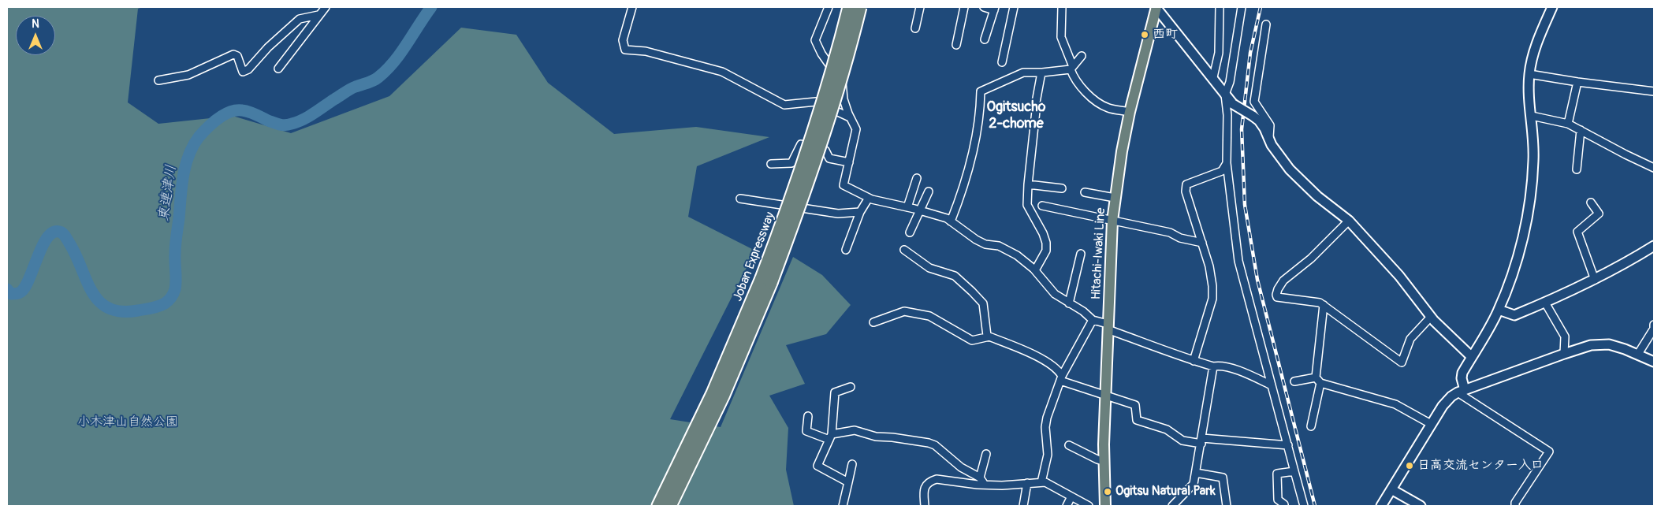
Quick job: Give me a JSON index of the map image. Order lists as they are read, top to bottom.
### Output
{
  "streets": {
    "highway": ["Joban Expressway"],
    "main road": ["Hitachi-Iwaki Line"]
  },
  "districts": ["Ogitsucho 2-chome"],
  "water": ["東連津川"],
  "parks": ["小木津山自然公園"],
  "places": ["西町", "日高交流センター入口", "Ogitsu Natural Park"],
  "north": "top"
}
